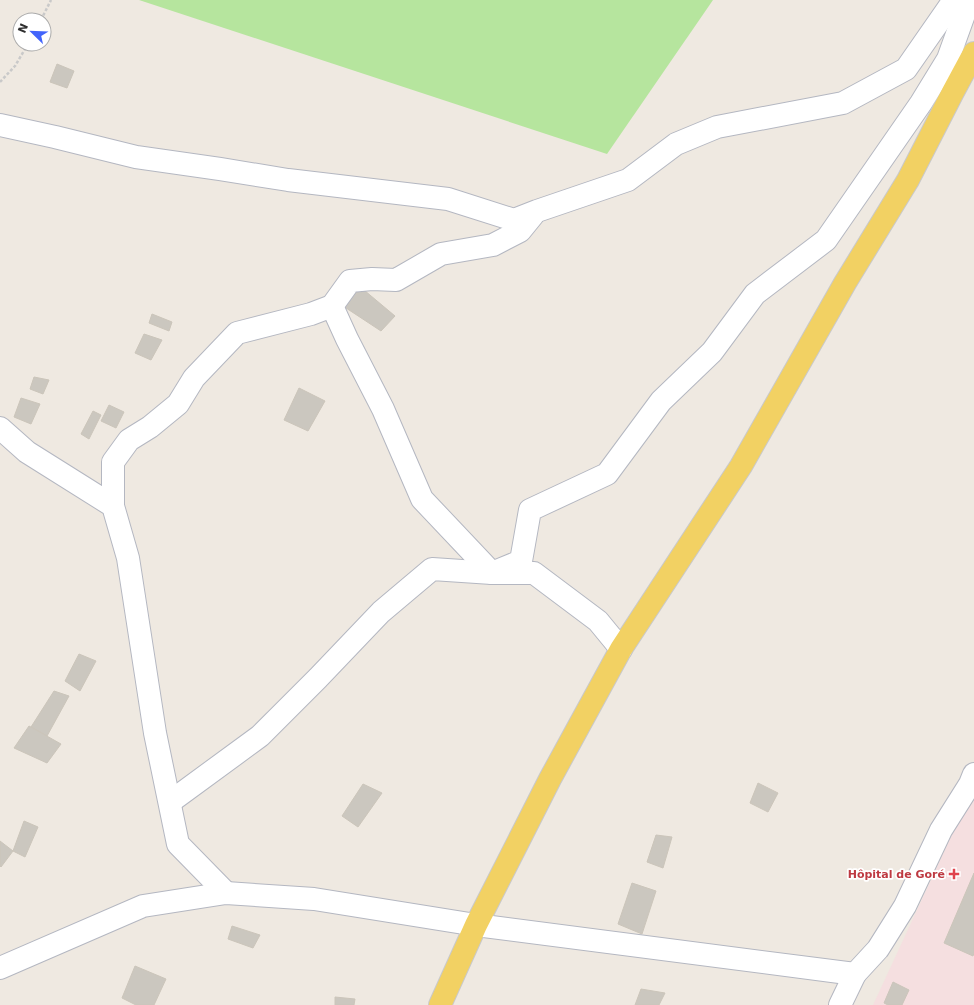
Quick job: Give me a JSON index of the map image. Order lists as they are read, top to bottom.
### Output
{
  "places": {
    "health": ["Hôpital de Goré"]
  },
  "north": "top left"
}
